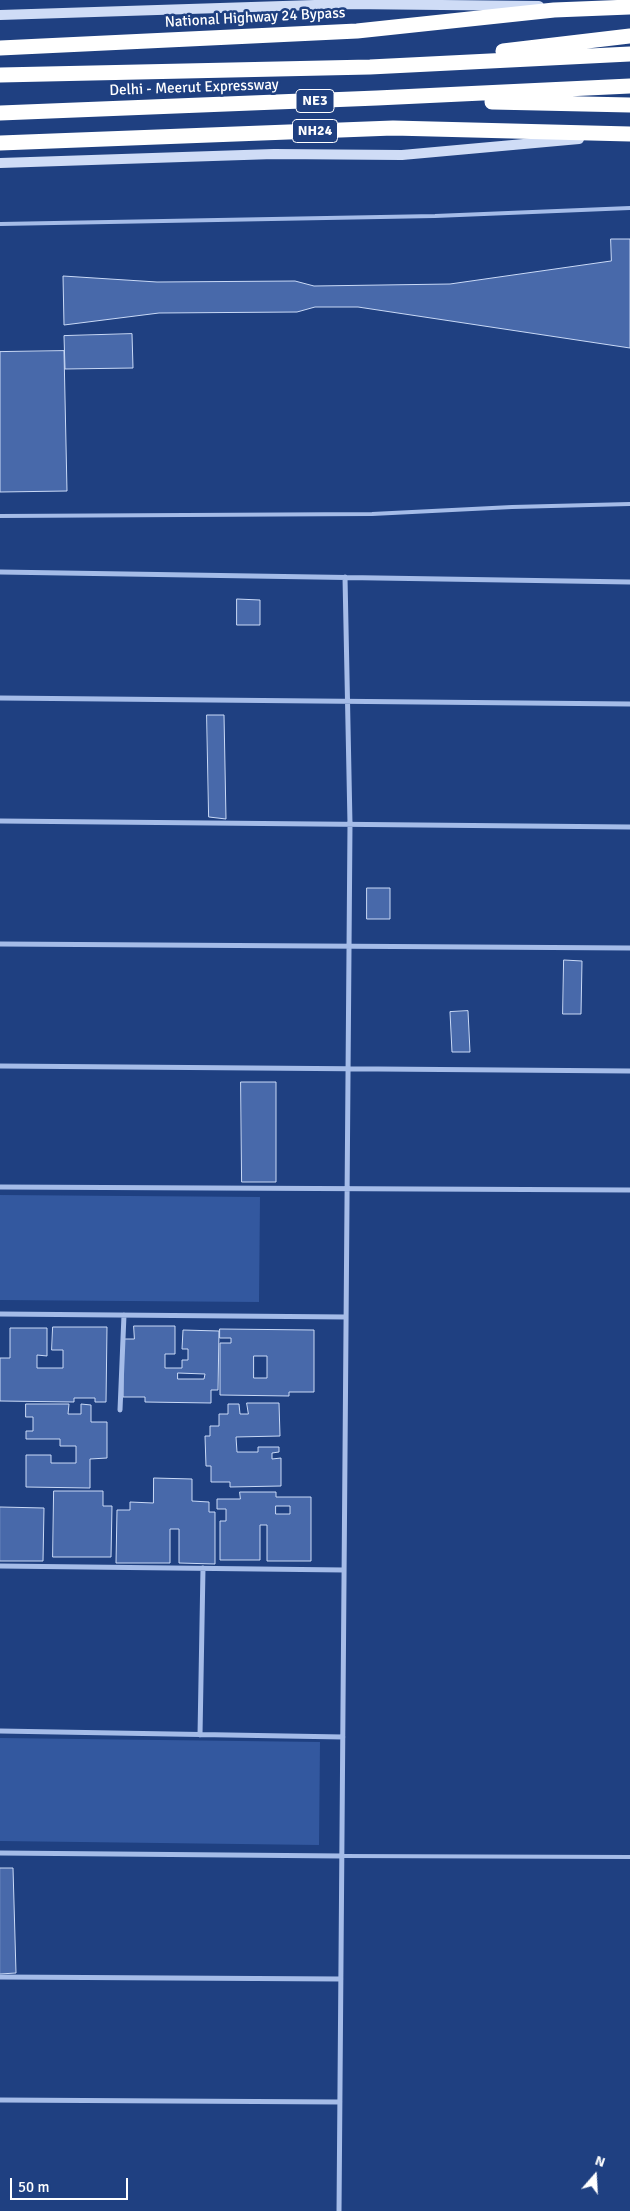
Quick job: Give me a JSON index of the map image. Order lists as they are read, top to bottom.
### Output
{
  "streets": {
    "highway": [
      "National Highway 24 Bypass",
      "Delhi - Meerut Expressway",
      "NE3",
      "NH24"
    ]
  },
  "scale_bar": "50 m",
  "north": "top"
}
